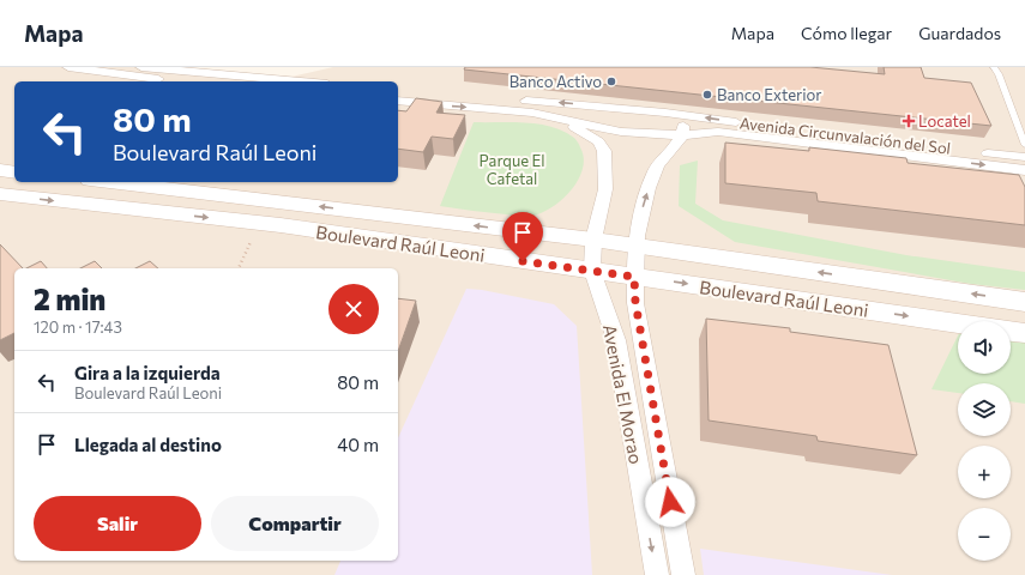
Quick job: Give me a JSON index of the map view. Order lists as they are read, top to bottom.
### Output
{
  "streets": {
    "main road": ["Boulevard Raúl Leoni"],
    "street": ["Avenida Circunvalación del Sol", "Avenida El Morao"]
  },
  "crossings": [
    ["Avenida Circunvalación del Sol", "Boulevard Raúl Leoni"],
    ["Avenida Circunvalación del Sol", "Avenida El Morao"],
    ["Boulevard Raúl Leoni", "Avenida El Morao"]
  ],
  "parks": ["Parque El Cafetal"],
  "places": {
    "other": ["Banco Activo", "Banco Exterior"],
    "health": ["Locatel"]
  },
  "page": {
    "header": "Mapa",
    "nav": ["Mapa", "Cómo llegar", "Guardados"],
    "turn": ["80 m", "Boulevard Raúl Leoni"],
    "heading": ["2 min", "120 m · 17:43"],
    "map_buttons": ["+", "−"],
    "list": [
      {
        "name": "Gira a la izquierda",
        "note": "Boulevard Raúl Leoni",
        "value": "80 m"
      },
      {
        "name": "Llegada al destino",
        "value": "40 m"
      }
    ],
    "buttons": ["Salir", "Compartir"]
  }
}
